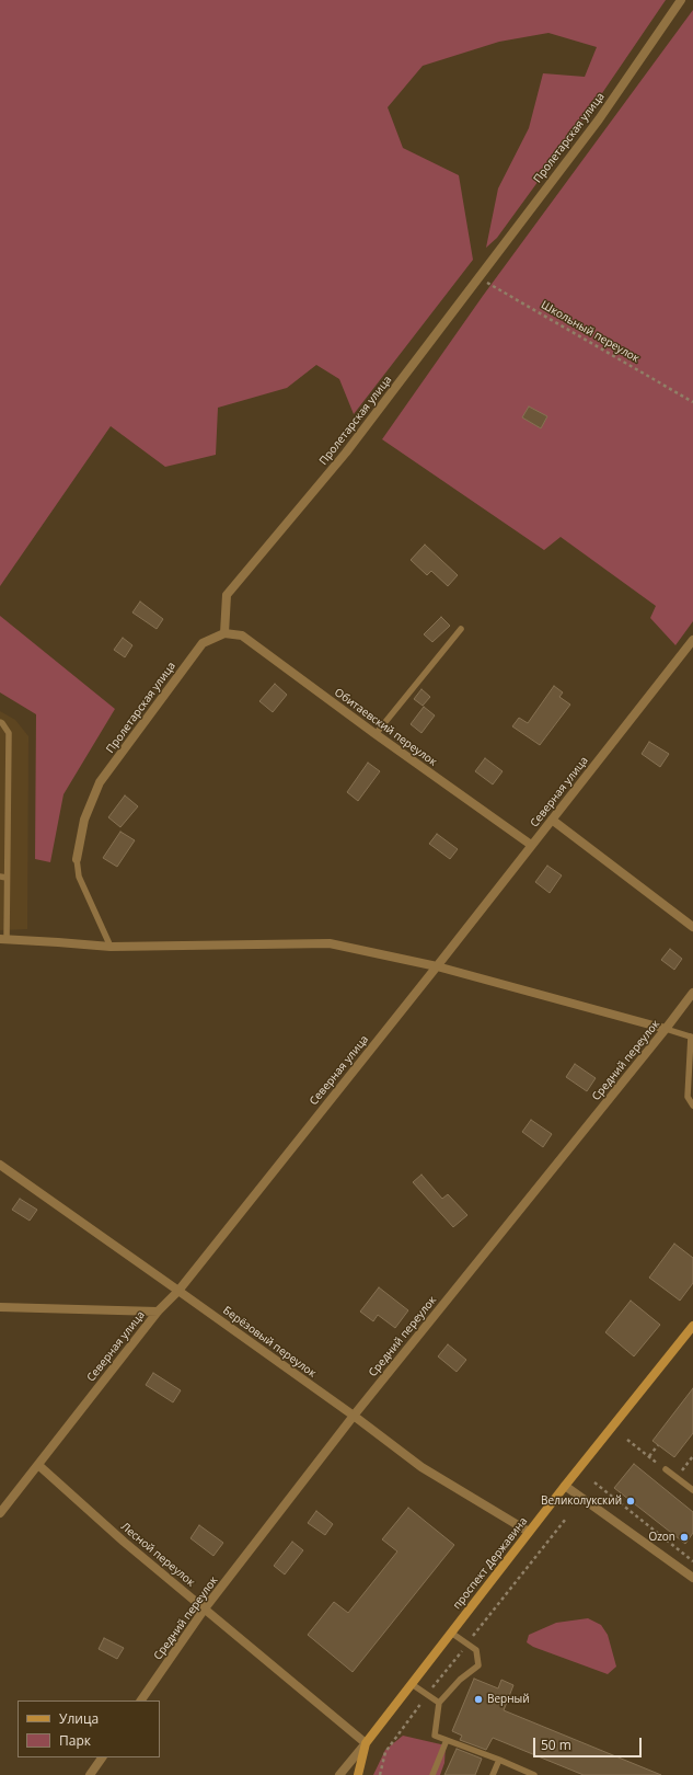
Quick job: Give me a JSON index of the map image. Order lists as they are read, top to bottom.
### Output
{
  "streets": {
    "main road": ["проспект Державина"],
    "street": [
      "Пролетарская улица",
      "Обитаевский переулок",
      "Северная улица",
      "Средний переулок",
      "Берёзовый переулок",
      "Лесной переулок"
    ],
    "path": ["Школьный переулок"]
  },
  "crossings": [
    ["Пролетарская улица", "Школьный переулок"],
    ["Пролетарская улица", "Обитаевский переулок"],
    ["Обитаевский переулок", "Северная улица"],
    ["Северная улица", "Берёзовый переулок"],
    ["Северная улица", "Лесной переулок"],
    ["Средний переулок", "Берёзовый переулок"],
    ["Средний переулок", "Лесной переулок"],
    ["Берёзовый переулок", "проспект Державина"],
    ["Лесной переулок", "проспект Державина"]
  ],
  "places": ["Великолукский", "Ozon", "Верный"],
  "legend": ["Улица", "Парк"],
  "scale_bar": "50 m"
}
